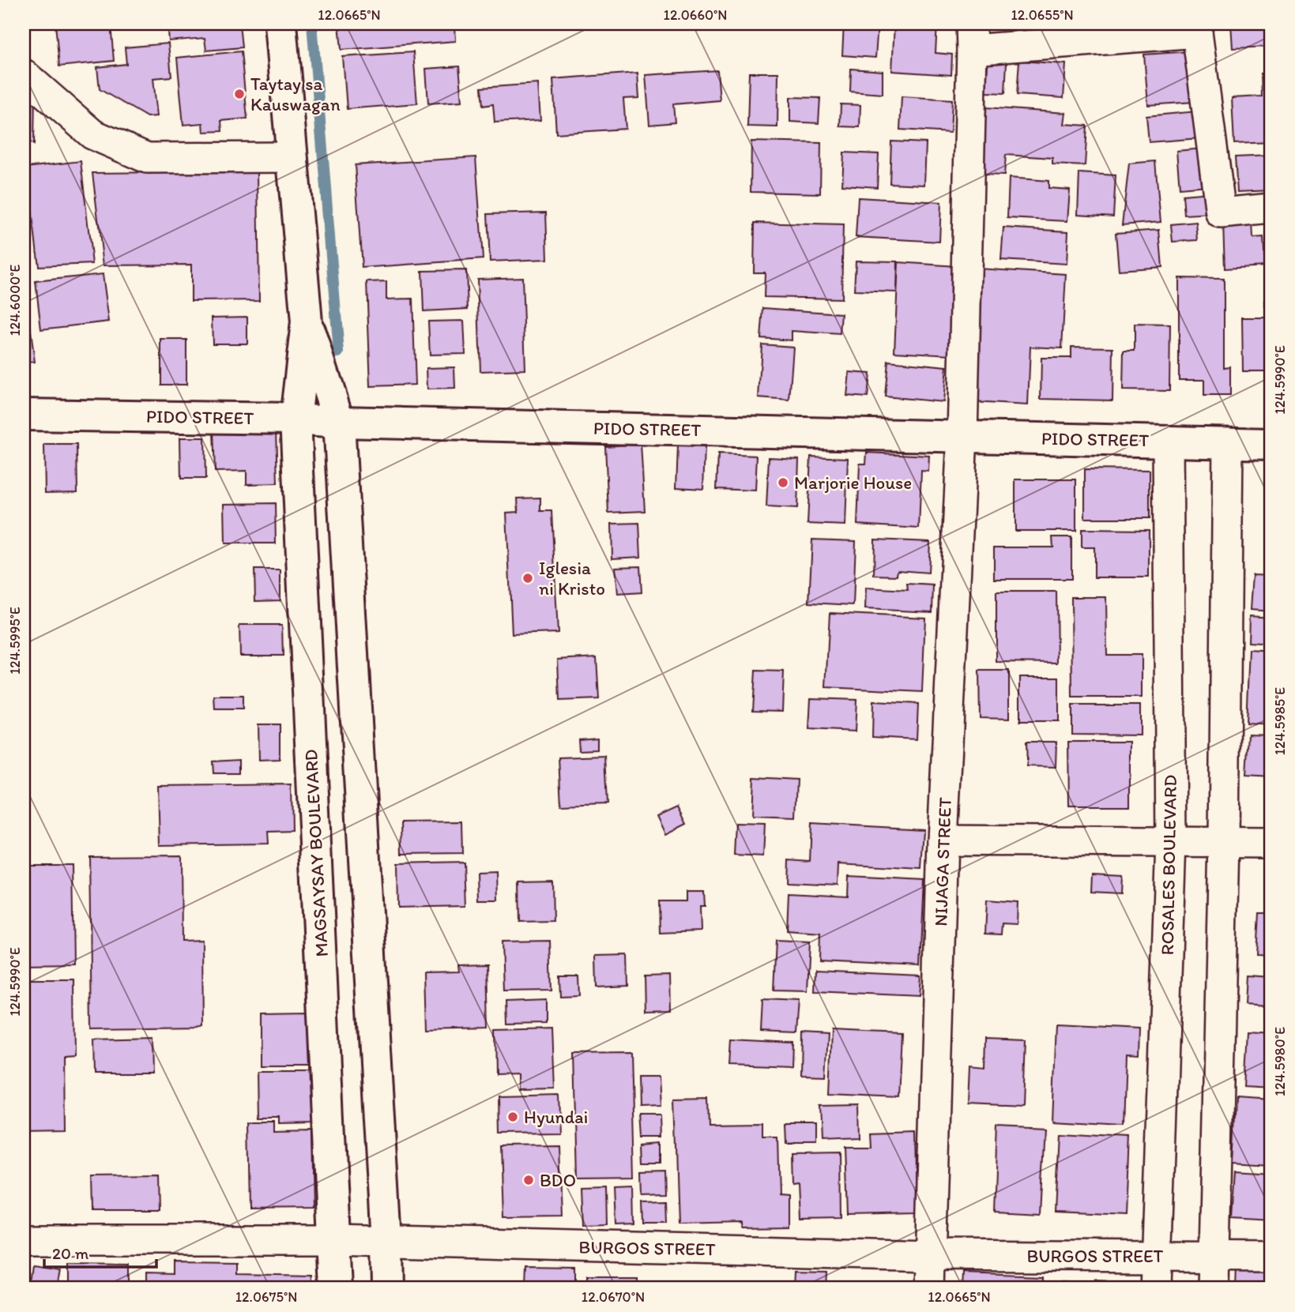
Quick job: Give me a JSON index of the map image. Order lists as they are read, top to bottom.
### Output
{
  "streets": {
    "street": [
      "PIDO STREET",
      "MAGSAYSAY BOULEVARD",
      "NIJAGA STREET",
      "ROSALES BOULEVARD",
      "BURGOS STREET"
    ]
  },
  "crossings": [
    ["PIDO STREET", "MAGSAYSAY BOULEVARD"],
    ["PIDO STREET", "NIJAGA STREET"],
    ["PIDO STREET", "ROSALES BOULEVARD"],
    ["MAGSAYSAY BOULEVARD", "BURGOS STREET"],
    ["NIJAGA STREET", "BURGOS STREET"],
    ["ROSALES BOULEVARD", "BURGOS STREET"]
  ],
  "places": [
    "Taytay sa Kauswagan",
    "Marjorie House",
    "Iglesia ni Kristo",
    "Hyundai",
    "BDO"
  ],
  "scale_bar": "20 m",
  "coordinates": [
    "12.0665°N",
    "12.0660°N",
    "12.0655°N",
    "124.6000°E",
    "124.5990°E",
    "124.5995°E",
    "124.5985°E",
    "124.5980°E",
    "12.0675°N",
    "12.0670°N"
  ]
}
